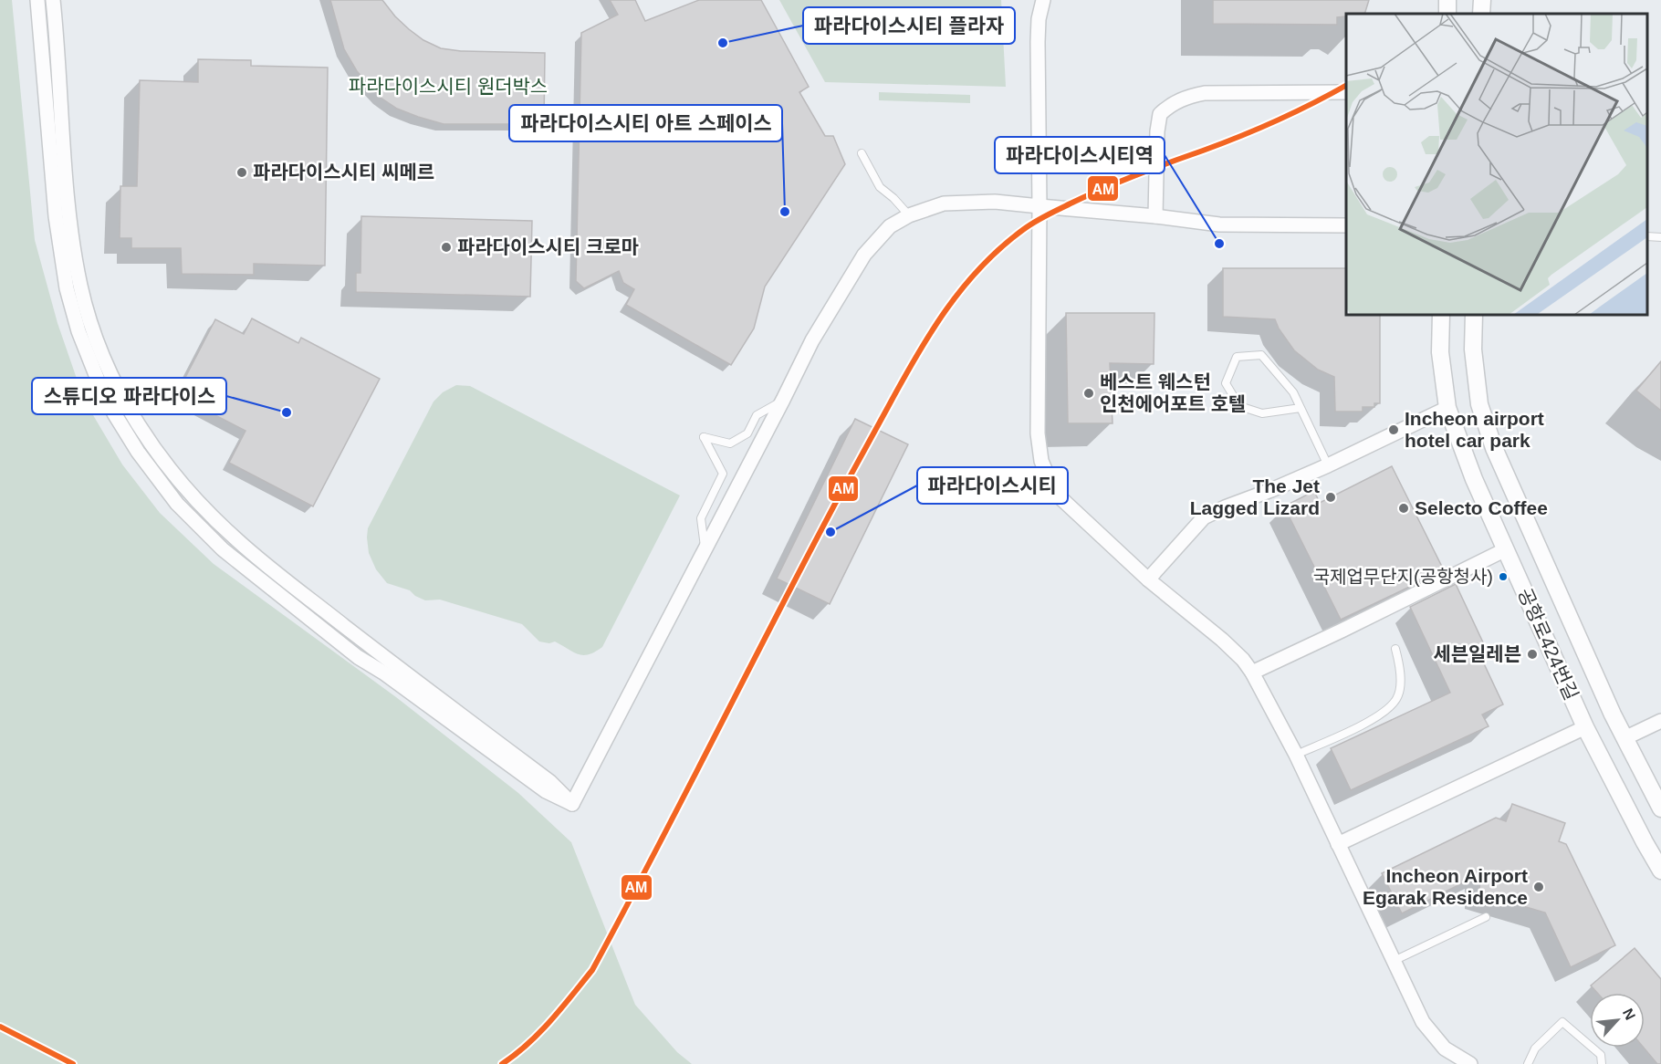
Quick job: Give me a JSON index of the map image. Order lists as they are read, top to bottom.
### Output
{
  "streets": {
    "street": ["공항로424번길"]
  },
  "parks": ["파라다이스시티 원더박스"],
  "places": [
    "파라다이스시티 플라자",
    "파라다이스시티 씨메르",
    "파라다이스시티 아트 스페이스",
    "파라다이스시티역",
    "파라다이스시티 크로마",
    "베스트 웨스턴 인천에어포트 호텔",
    "스튜디오 파라다이스",
    "Incheon airport hotel car park",
    "The Jet Lagged Lizard",
    "Selecto Coffee",
    "파라다이스시티",
    "국제업무단지(공항청사)",
    "세븐일레븐",
    "Incheon Airport Egarak Residence"
  ],
  "lines": ["transit line AM"],
  "north": "top right"
}
